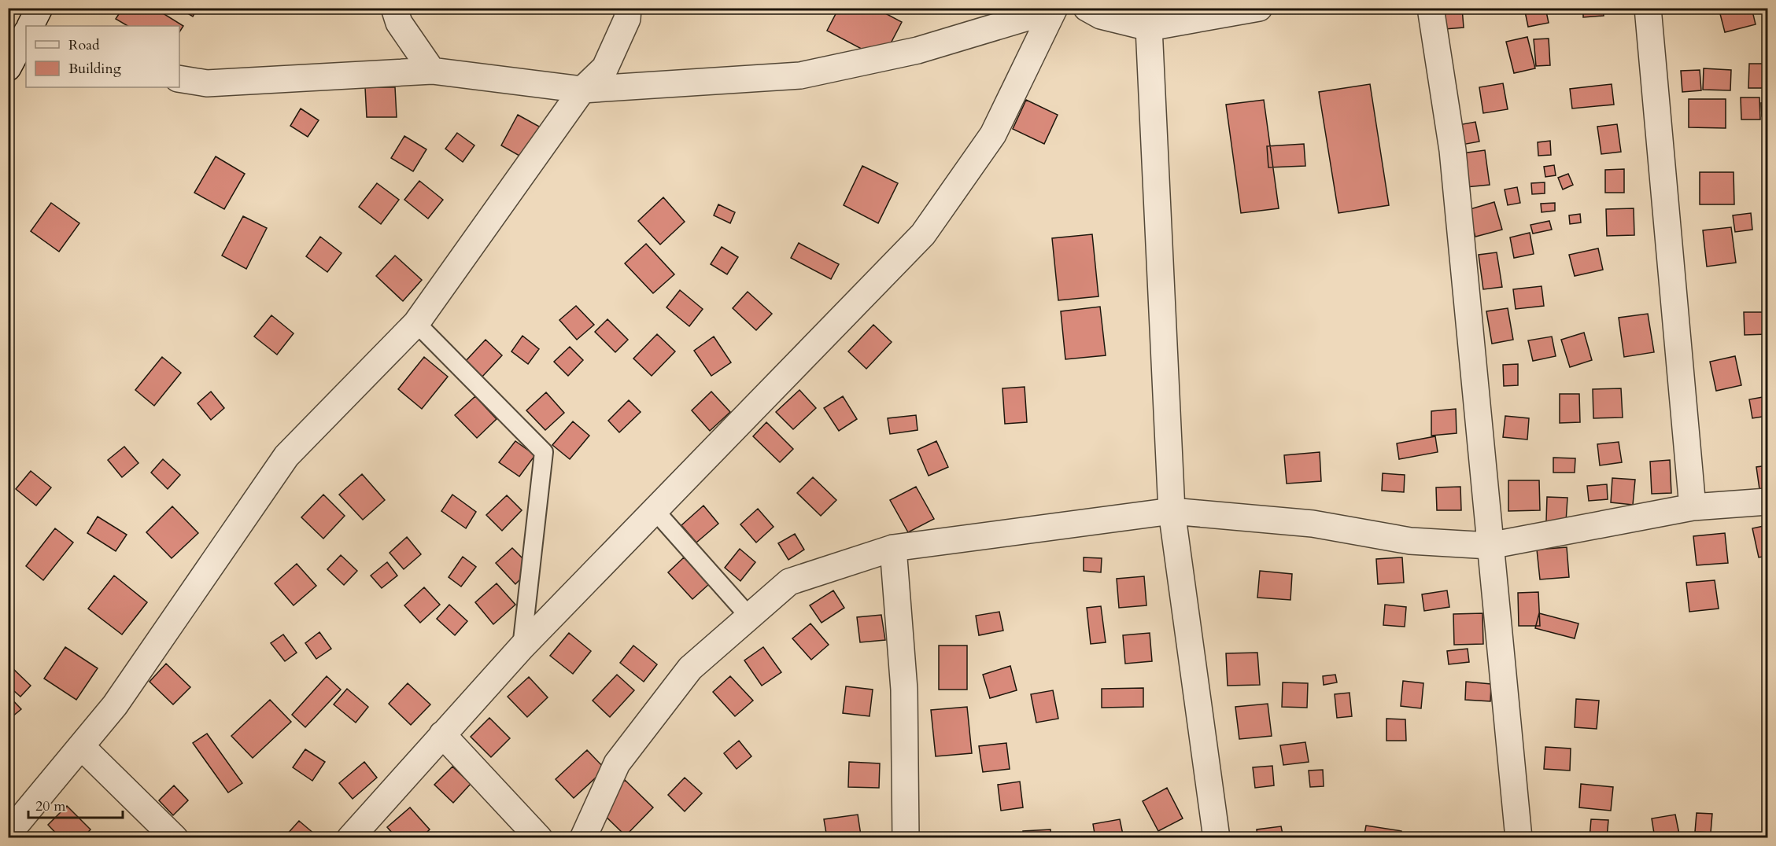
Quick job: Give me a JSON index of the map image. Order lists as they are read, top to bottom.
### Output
{
  "legend": ["Road", "Building"],
  "scale_bar": "20 m"
}
